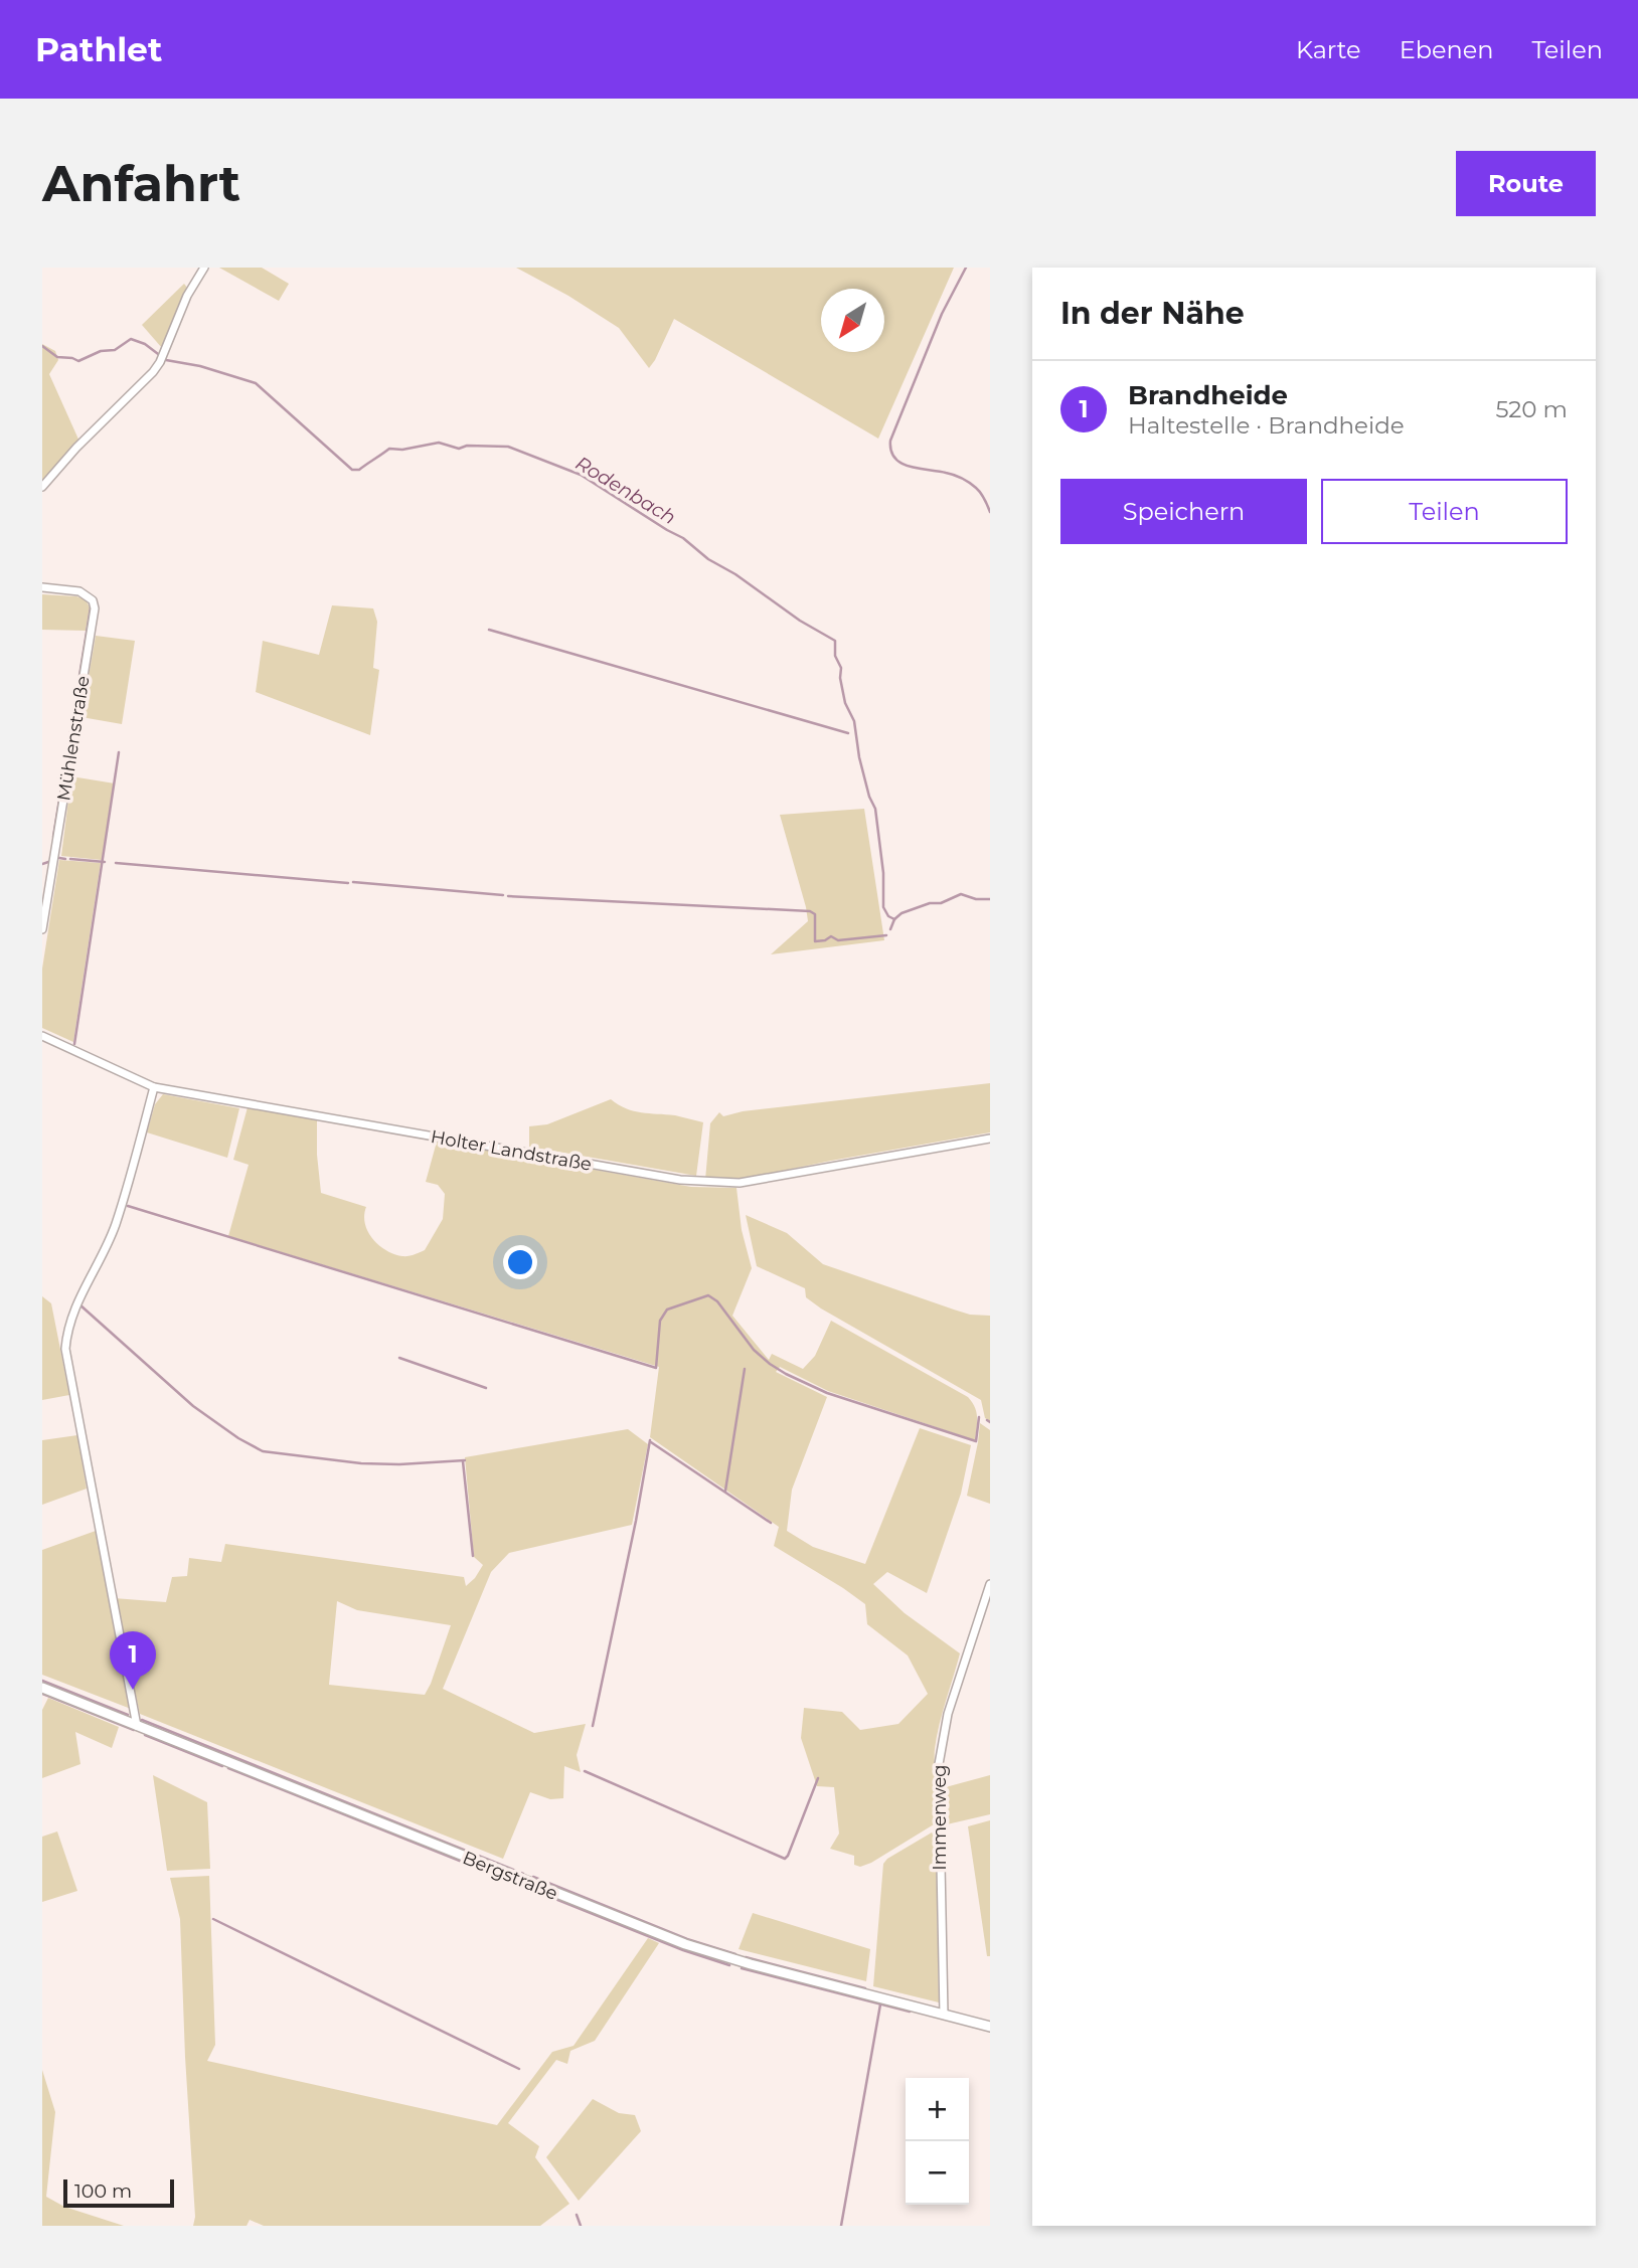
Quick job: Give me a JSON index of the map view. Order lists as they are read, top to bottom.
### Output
{
  "streets": {
    "street": [
      "Mühlenstraße",
      "Holter Landstraße",
      "Immenweg",
      "Bergstraße"
    ]
  },
  "crossings": [
    ["Immenweg", "Bergstraße"]
  ],
  "water": ["Rodenbach"],
  "scale_bar": "100 m",
  "north": "bottom left",
  "page": {
    "header": "Pathlet",
    "nav": ["Karte", "Ebenen", "Teilen"],
    "buttons": [
      "Route",
      ["Speichern", "Teilen"]
    ],
    "title": "Anfahrt",
    "heading": "In der Nähe",
    "list": [
      {
        "mark": "1",
        "name": "Brandheide",
        "note": "Haltestelle · Brandheide",
        "value": "520 m"
      }
    ],
    "pins": "1",
    "map_buttons": ["+", "−"],
    "scale": "100 m"
  }
}
